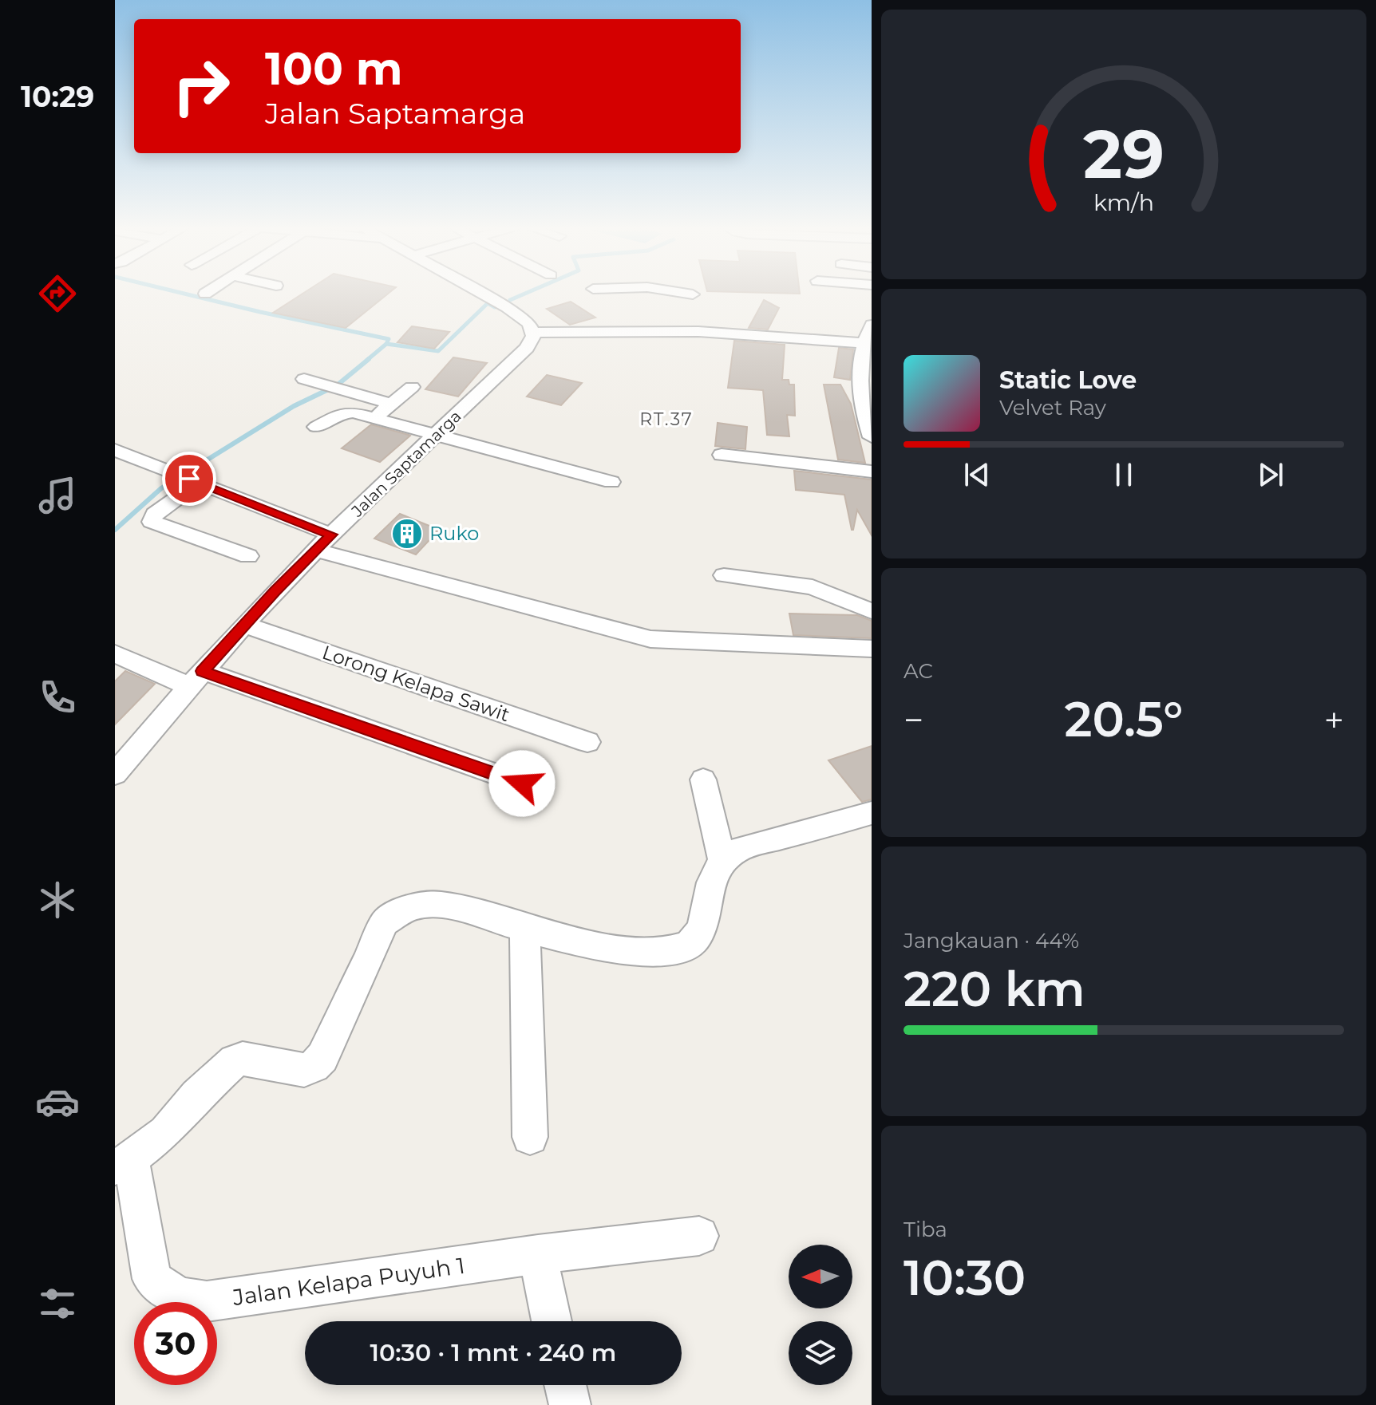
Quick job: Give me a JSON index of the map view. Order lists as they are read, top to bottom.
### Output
{
  "streets": {
    "street": ["Jalan Saptamarga", "Lorong Kelapa Sawit", "Jalan Kelapa Puyuh 1"]
  },
  "crossings": [
    ["Jalan Saptamarga", "Lorong Kelapa Sawit"]
  ],
  "districts": ["RT.37"],
  "places": {
    "building": ["Ruko"]
  },
  "north": "left",
  "page": {
    "tabs": "10:29",
    "turn": ["100 m", "Jalan Saptamarga"],
    "song": ["Static Love", "Velvet Ray"],
    "tile": [
      "AC",
      ["Jangkauan · 44%", "220 km"],
      ["Tiba", "10:30"]
    ],
    "heat": ["−", "20.5°", "+"],
    "limit": "30",
    "trip": "10:30 · 1 mnt · 240 m",
    "gauge": ["29", "km/h"]
  }
}
